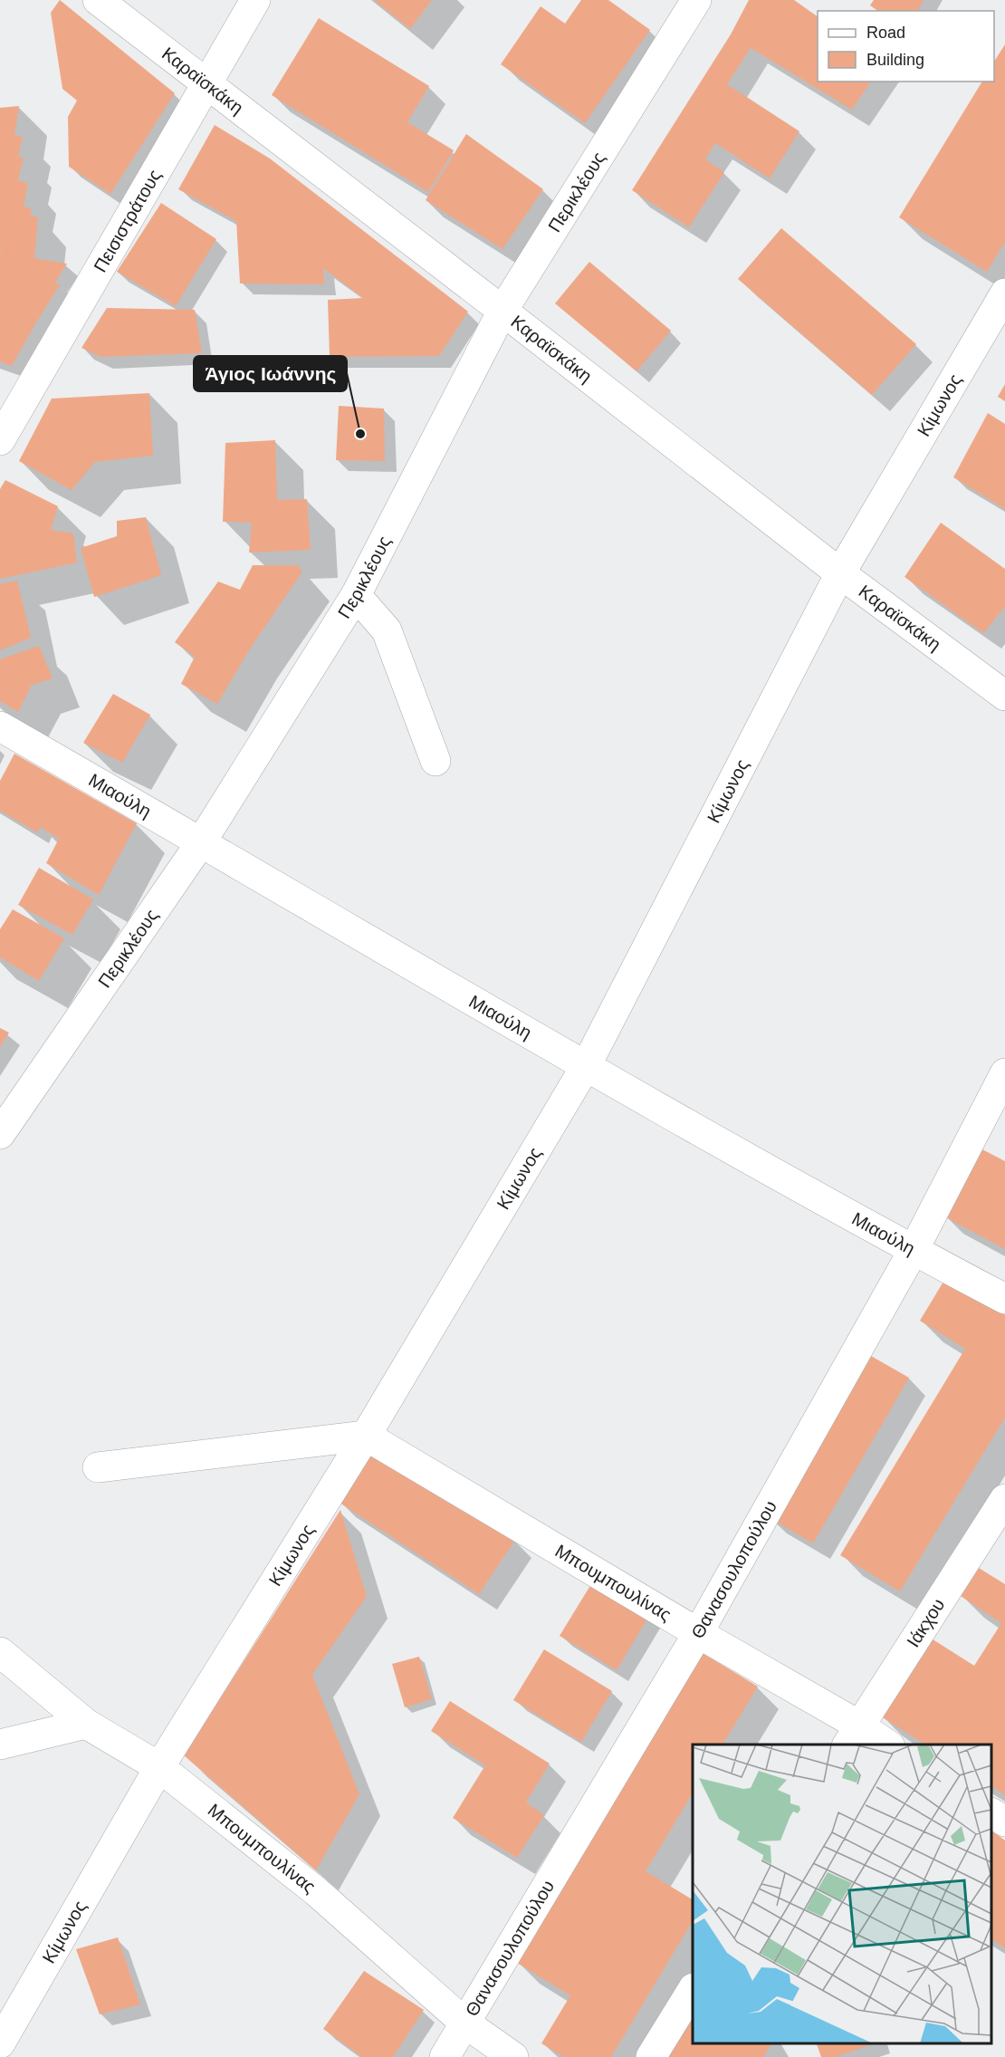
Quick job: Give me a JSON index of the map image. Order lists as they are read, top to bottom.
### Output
{
  "streets": {
    "street": [
      "Καραϊσκάκη",
      "Περικλέους",
      "Πεισιστράτους",
      "Κίμωνος",
      "Μιαούλη",
      "Θανασουλοπούλου",
      "Μπουμπουλίνας",
      "Ιάκχου"
    ]
  },
  "crossings": [
    ["Καραϊσκάκη", "Περικλέους"],
    ["Καραϊσκάκη", "Πεισιστράτους"],
    ["Καραϊσκάκη", "Κίμωνος"],
    ["Περικλέους", "Μιαούλη"],
    ["Κίμωνος", "Μιαούλη"],
    ["Κίμωνος", "Μπουμπουλίνας"],
    ["Μιαούλη", "Θανασουλοπούλου"],
    ["Θανασουλοπούλου", "Μπουμπουλίνας"],
    ["Μπουμπουλίνας", "Ιάκχου"]
  ],
  "places": ["Άγιος Ιωάννης"],
  "legend": ["Road", "Building"]
}
